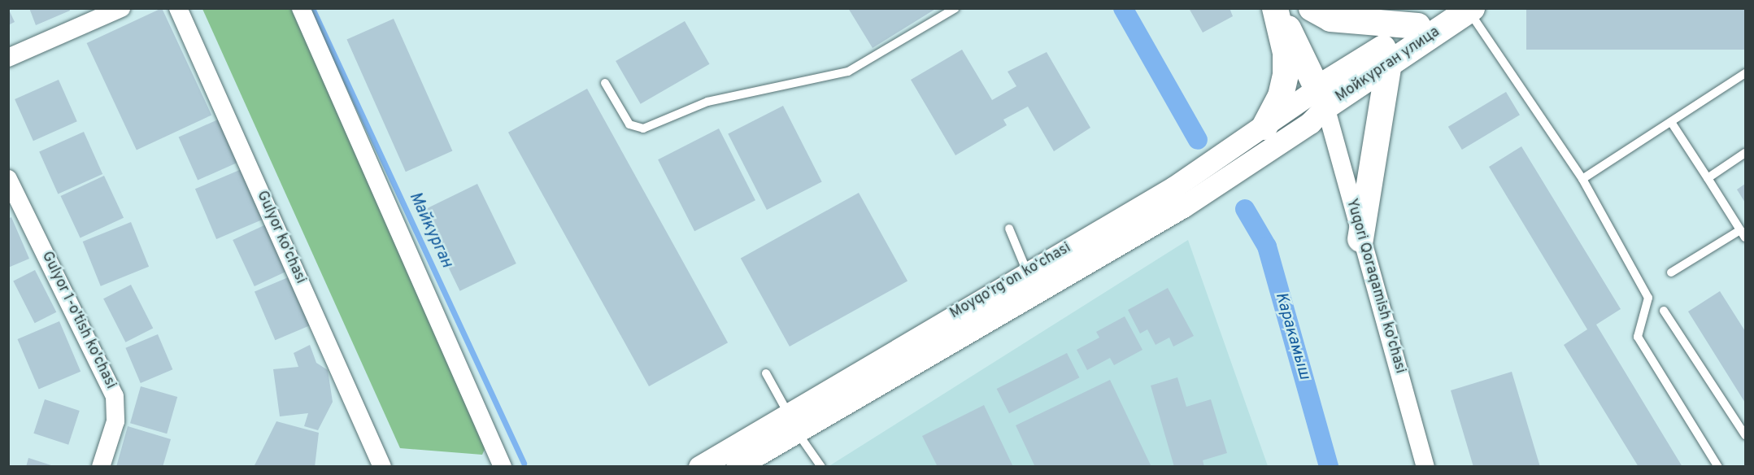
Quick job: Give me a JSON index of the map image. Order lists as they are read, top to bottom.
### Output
{
  "streets": {
    "main road": ["Мойкурган улица", "Yuqori Qoraqamish ko'chasi"],
    "street": ["Gulyor ko'chasi", "Moyqoʻrgʻon koʻchasi", "Gulyor 1-o'tish ko'chasi"]
  },
  "crossings": [
    ["Мойкурган улица", "Moyqoʻrgʻon koʻchasi"],
    ["Мойкурган улица", "Yuqori Qoraqamish ko'chasi"],
    ["Moyqoʻrgʻon koʻchasi", "Yuqori Qoraqamish ko'chasi"]
  ],
  "water": ["Майкурган", "Каракамыш"]
}
